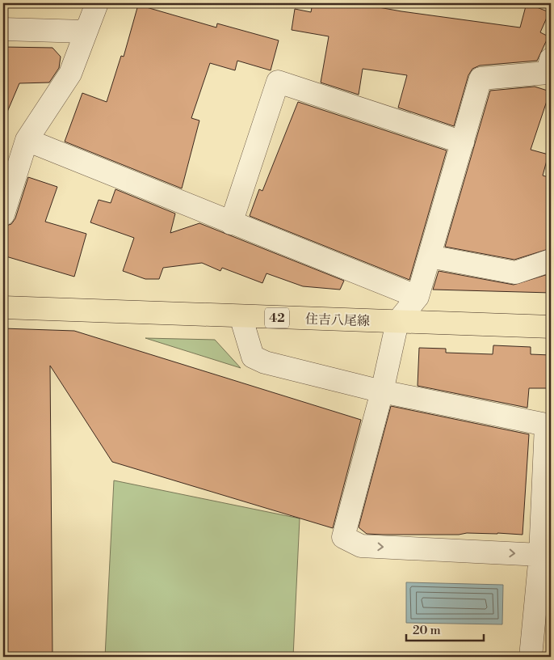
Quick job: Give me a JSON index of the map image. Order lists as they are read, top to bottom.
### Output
{
  "streets": {
    "main road": ["42", "住吉八尾線"]
  },
  "scale_bar": "20 m"
}
